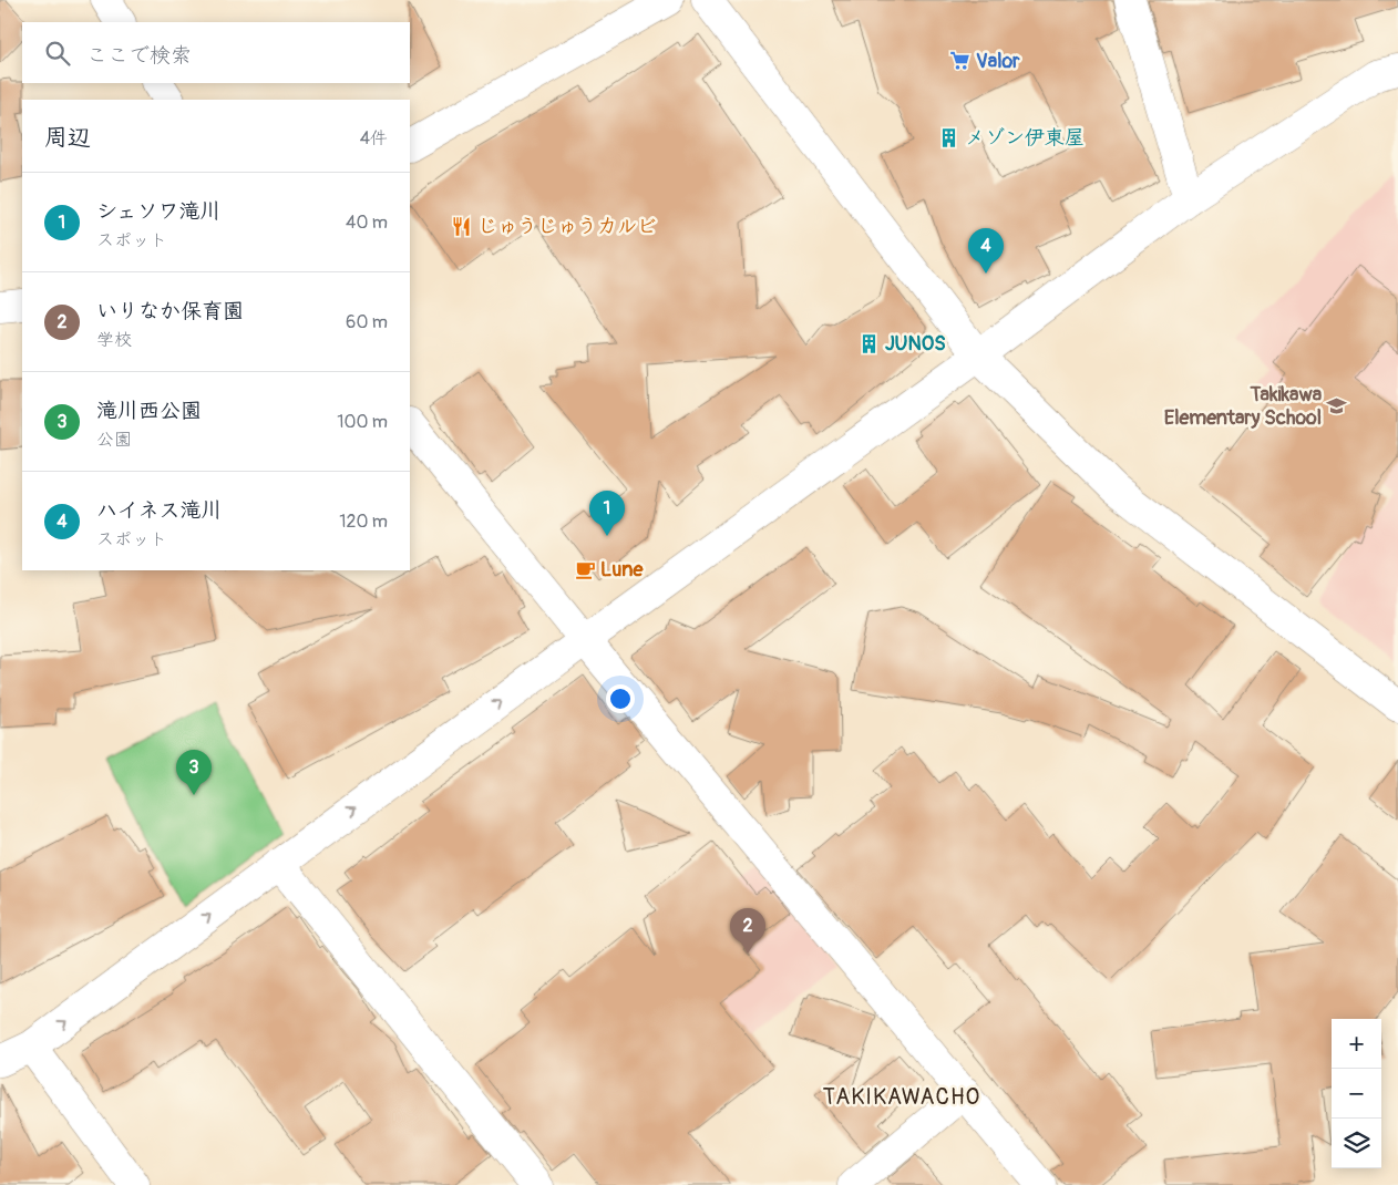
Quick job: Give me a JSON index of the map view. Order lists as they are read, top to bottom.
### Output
{
  "districts": ["TAKIKAWACHO"],
  "places": {
    "supermarket": ["Valor"],
    "building": ["メゾン伊東屋", "JUNOS"],
    "restaurant": ["じゅうじゅうカルビ"],
    "school or university": ["Takikawa Elementary School"],
    "cafe": ["Lune"]
  },
  "page": {
    "search": "ここで検索",
    "heading": ["周辺", "4件"],
    "list": [
      {
        "mark": "1",
        "name": "シェソワ滝川",
        "note": "スポット",
        "value": "40 m"
      },
      {
        "mark": "2",
        "name": "いりなか保育園",
        "note": "学校",
        "value": "60 m"
      },
      {
        "mark": "3",
        "name": "滝川西公園",
        "note": "公園",
        "value": "100 m"
      },
      {
        "mark": "4",
        "name": "ハイネス滝川",
        "note": "スポット",
        "value": "120 m"
      }
    ],
    "pins": [
      "4",
      "1",
      "3",
      "2"
    ],
    "map_buttons": ["+", "−"]
  }
}
